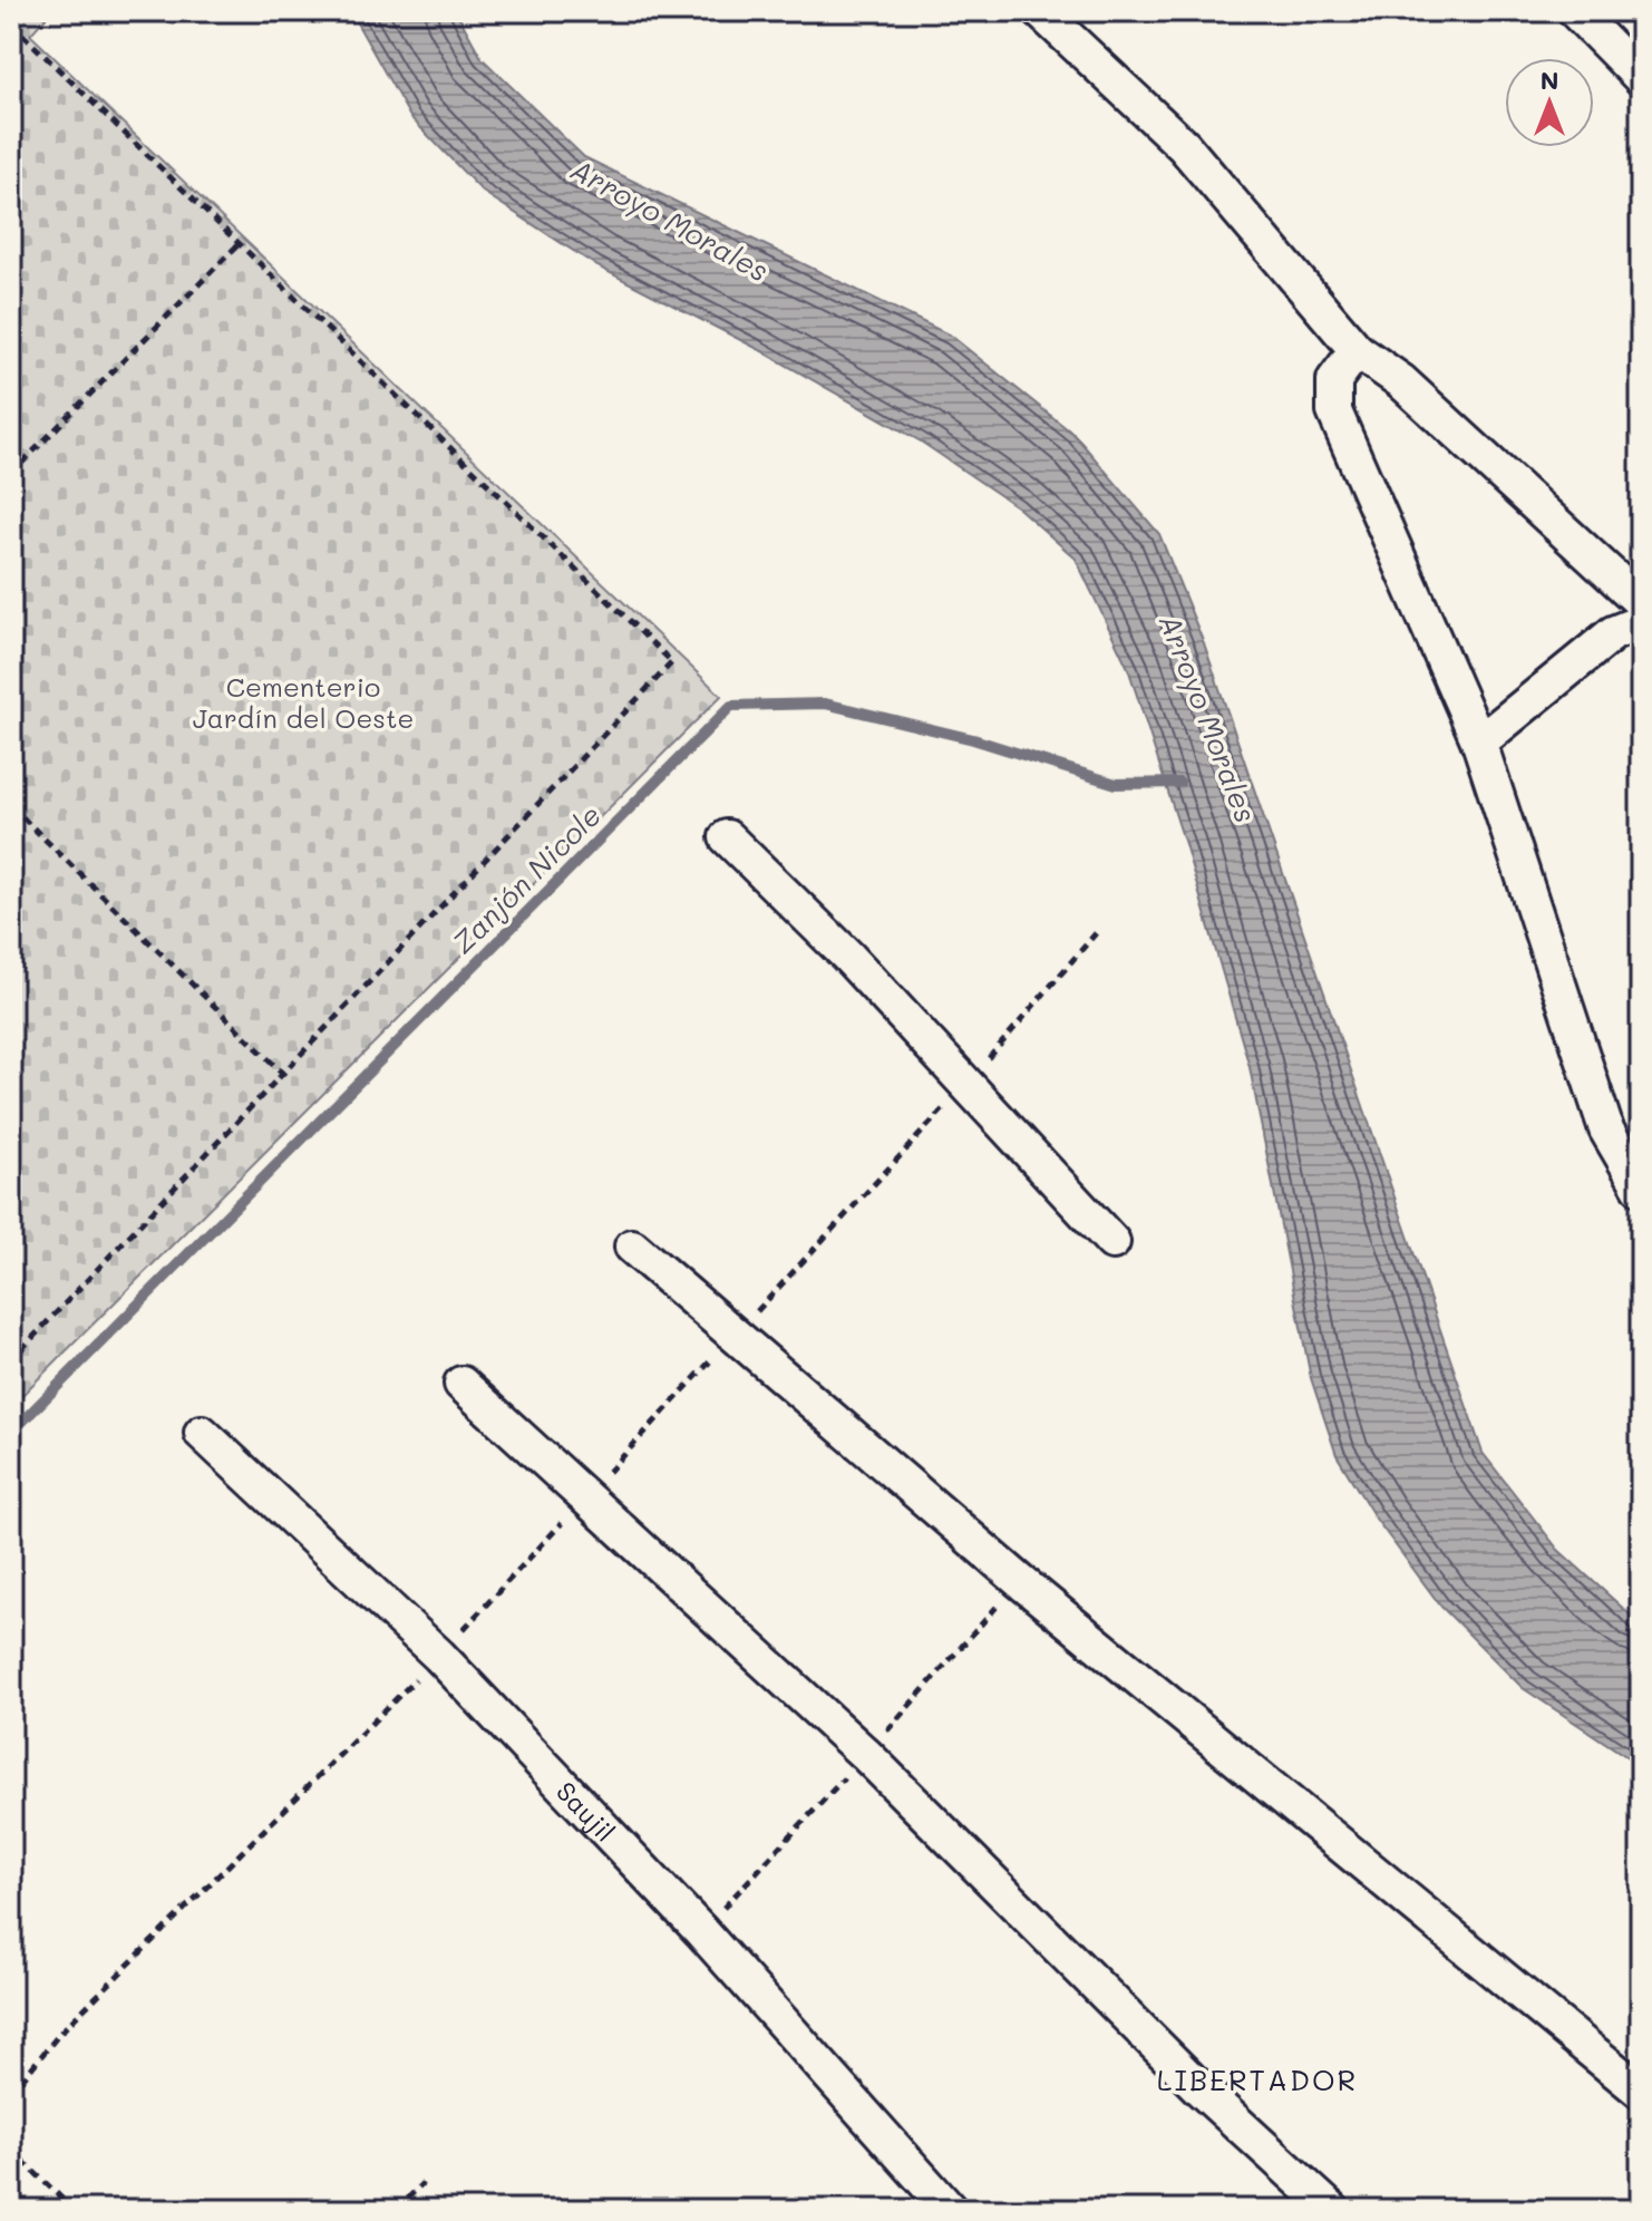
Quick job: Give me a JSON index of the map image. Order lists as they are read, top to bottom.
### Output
{
  "streets": {
    "street": ["Saujil"]
  },
  "districts": ["LIBERTADOR"],
  "water": ["Arroyo Morales", "Zanjón Nicole"],
  "parks": ["Cementerio Jardín del Oeste"],
  "north": "top"
}
